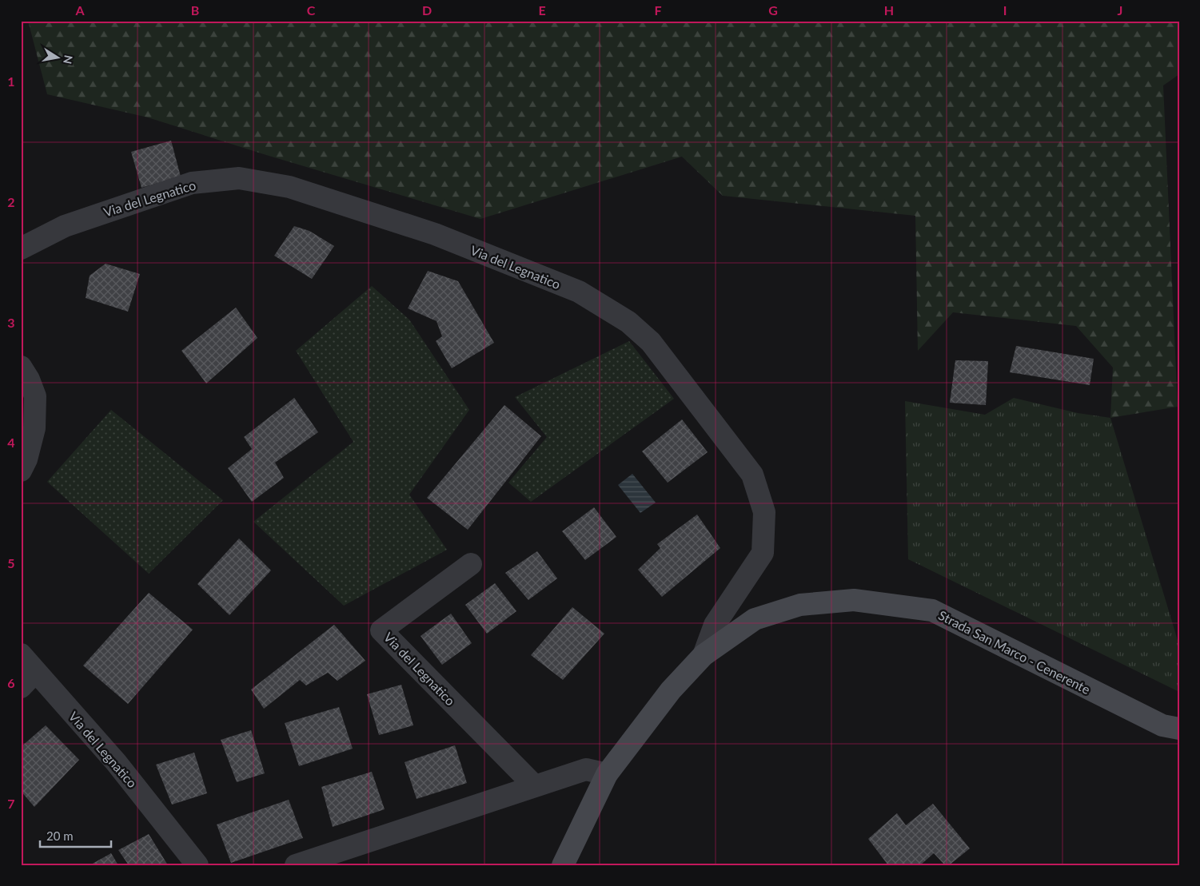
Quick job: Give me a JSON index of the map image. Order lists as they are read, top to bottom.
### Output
{
  "streets": {
    "main road": ["Strada San Marco - Cenerente"],
    "street": ["Via del Legnatico"]
  },
  "crossings": [
    ["Via del Legnatico", "Strada San Marco - Cenerente"]
  ],
  "scale_bar": "20 m",
  "north": "right",
  "grid": {
    "columns": [
      "A",
      "B",
      "C",
      "D",
      "E",
      "F",
      "G",
      "H",
      "I",
      "J"
    ],
    "rows": [
      "1",
      "2",
      "3",
      "4",
      "5",
      "6",
      "7"
    ]
  }
}
